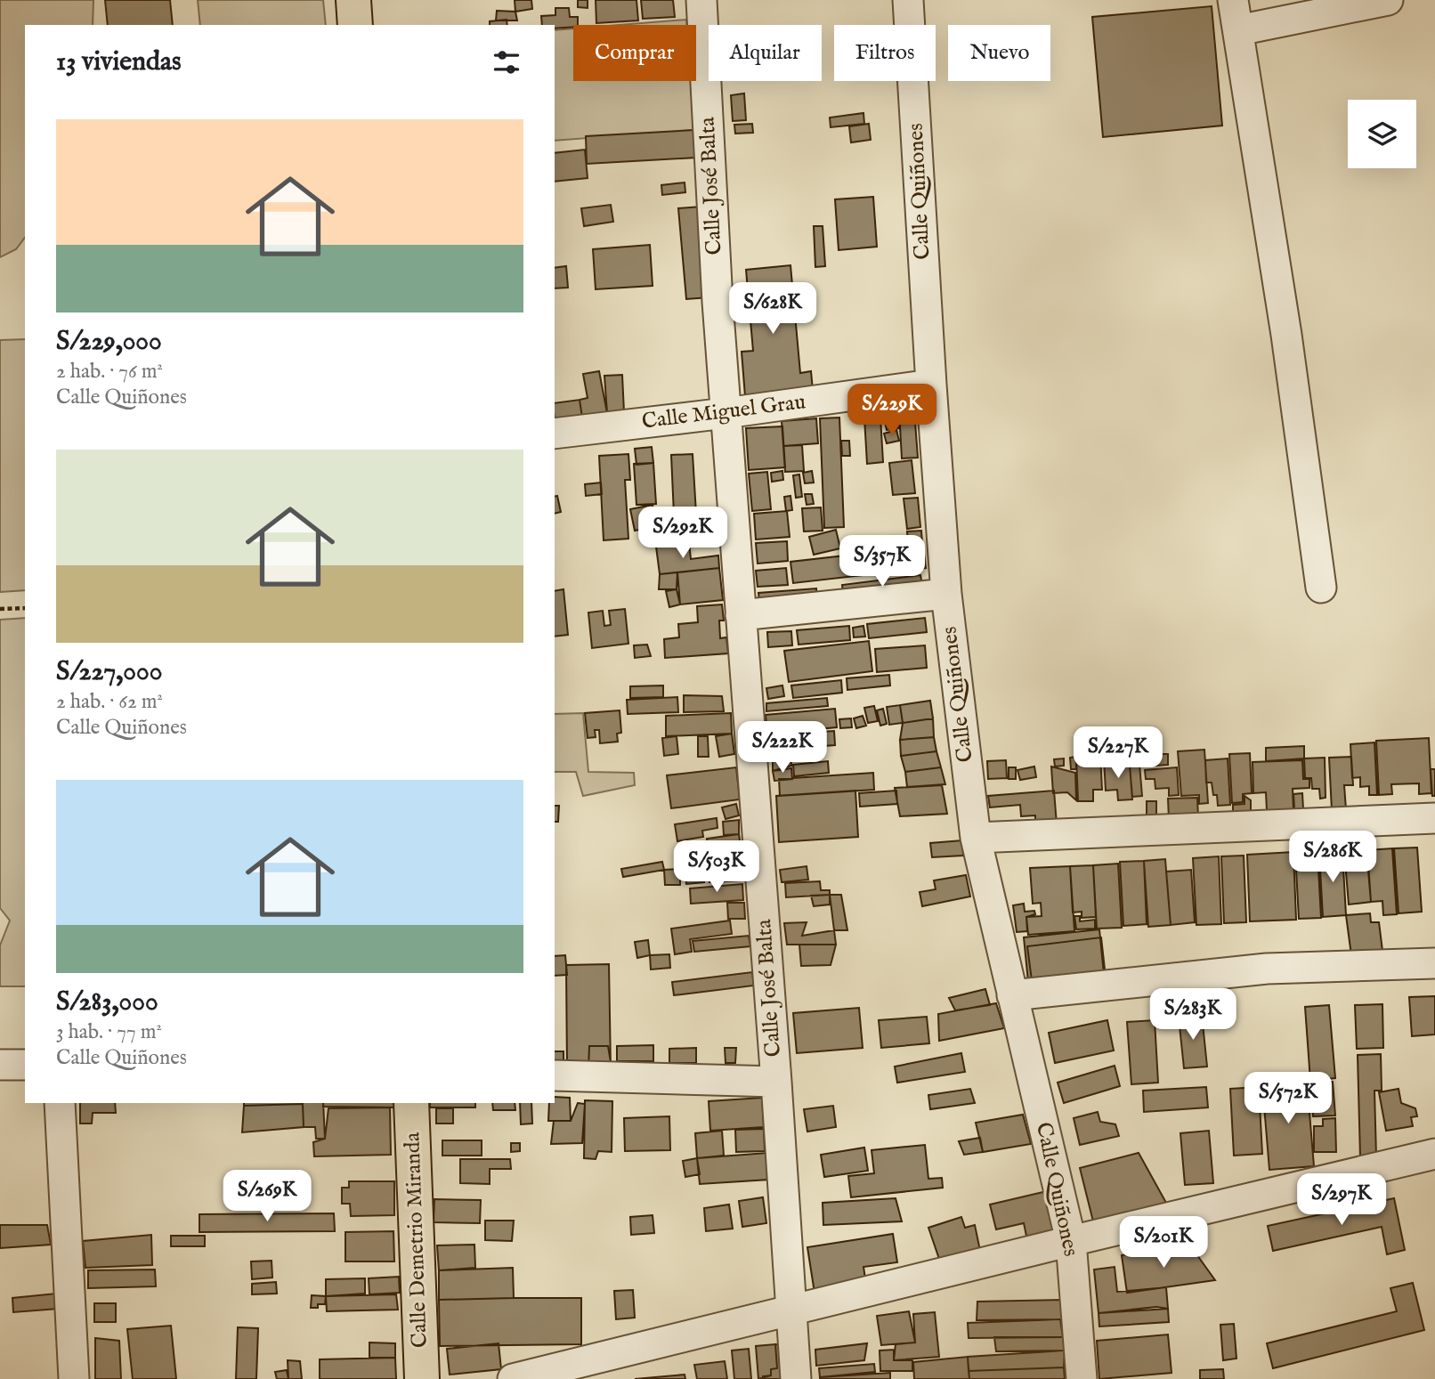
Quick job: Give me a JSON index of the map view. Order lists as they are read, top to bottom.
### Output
{
  "streets": {
    "main road": ["Calle Demetrio Miranda"],
    "street": ["Calle José Balta", "Calle Quiñones", "Calle Miguel Grau"]
  },
  "crossings": [
    ["Calle José Balta", "Calle Miguel Grau"],
    ["Calle Quiñones", "Calle Miguel Grau"]
  ],
  "page": {
    "chip": [
      "Comprar",
      "Alquilar",
      "Filtros",
      "Nuevo"
    ],
    "heading": "13 viviendas",
    "list": [
      {
        "name": "S/229,000",
        "note": "2 hab. · 76 m² · Calle Quiñones"
      },
      {
        "name": "S/227,000",
        "note": "2 hab. · 62 m² · Calle Quiñones"
      },
      {
        "name": "S/283,000",
        "note": "3 hab. · 77 m² · Calle Quiñones"
      }
    ],
    "price": [
      "S/628K",
      "S/229K",
      "S/292K",
      "S/357K",
      "S/222K",
      "S/227K",
      "S/286K",
      "S/503K",
      "S/283K",
      "S/572K",
      "S/269K",
      "S/297K",
      "S/201K"
    ]
  }
}
